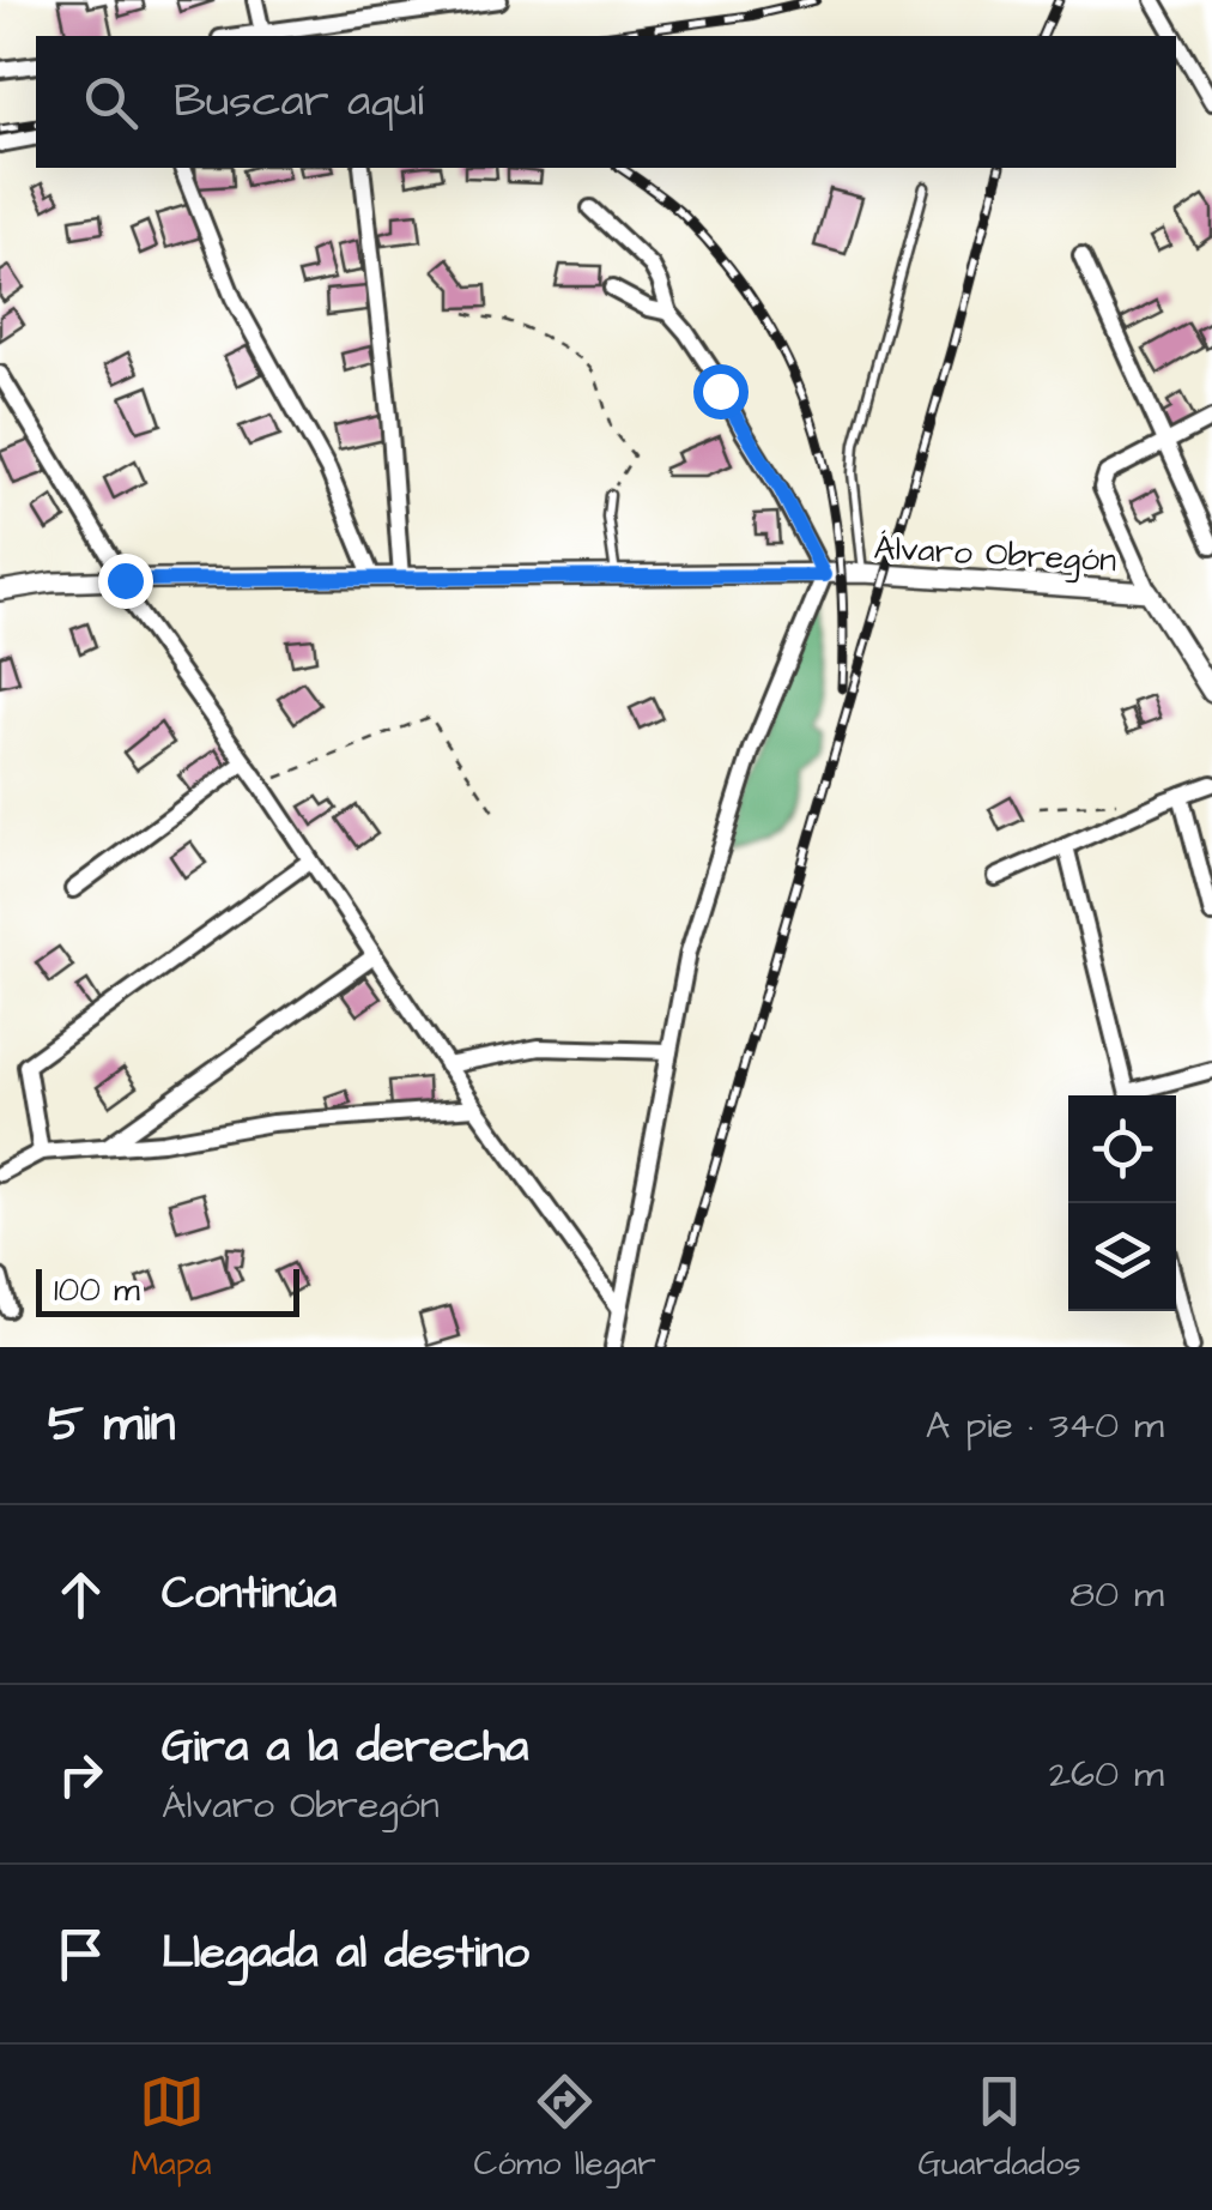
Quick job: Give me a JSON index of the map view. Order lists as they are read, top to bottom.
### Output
{
  "streets": {
    "street": ["Álvaro Obregón"]
  },
  "scale_bar": "100 m",
  "page": {
    "search": "Buscar aquí",
    "scale": "100 m",
    "heading": ["5 min", "A pie · 340 m"],
    "list": [
      ["Continúa", "80 m"],
      ["Gira a la derecha", "Álvaro Obregón", "260 m"],
      "Llegada al destino"
    ],
    "nav": ["Mapa", "Cómo llegar", "Guardados"]
  }
}
